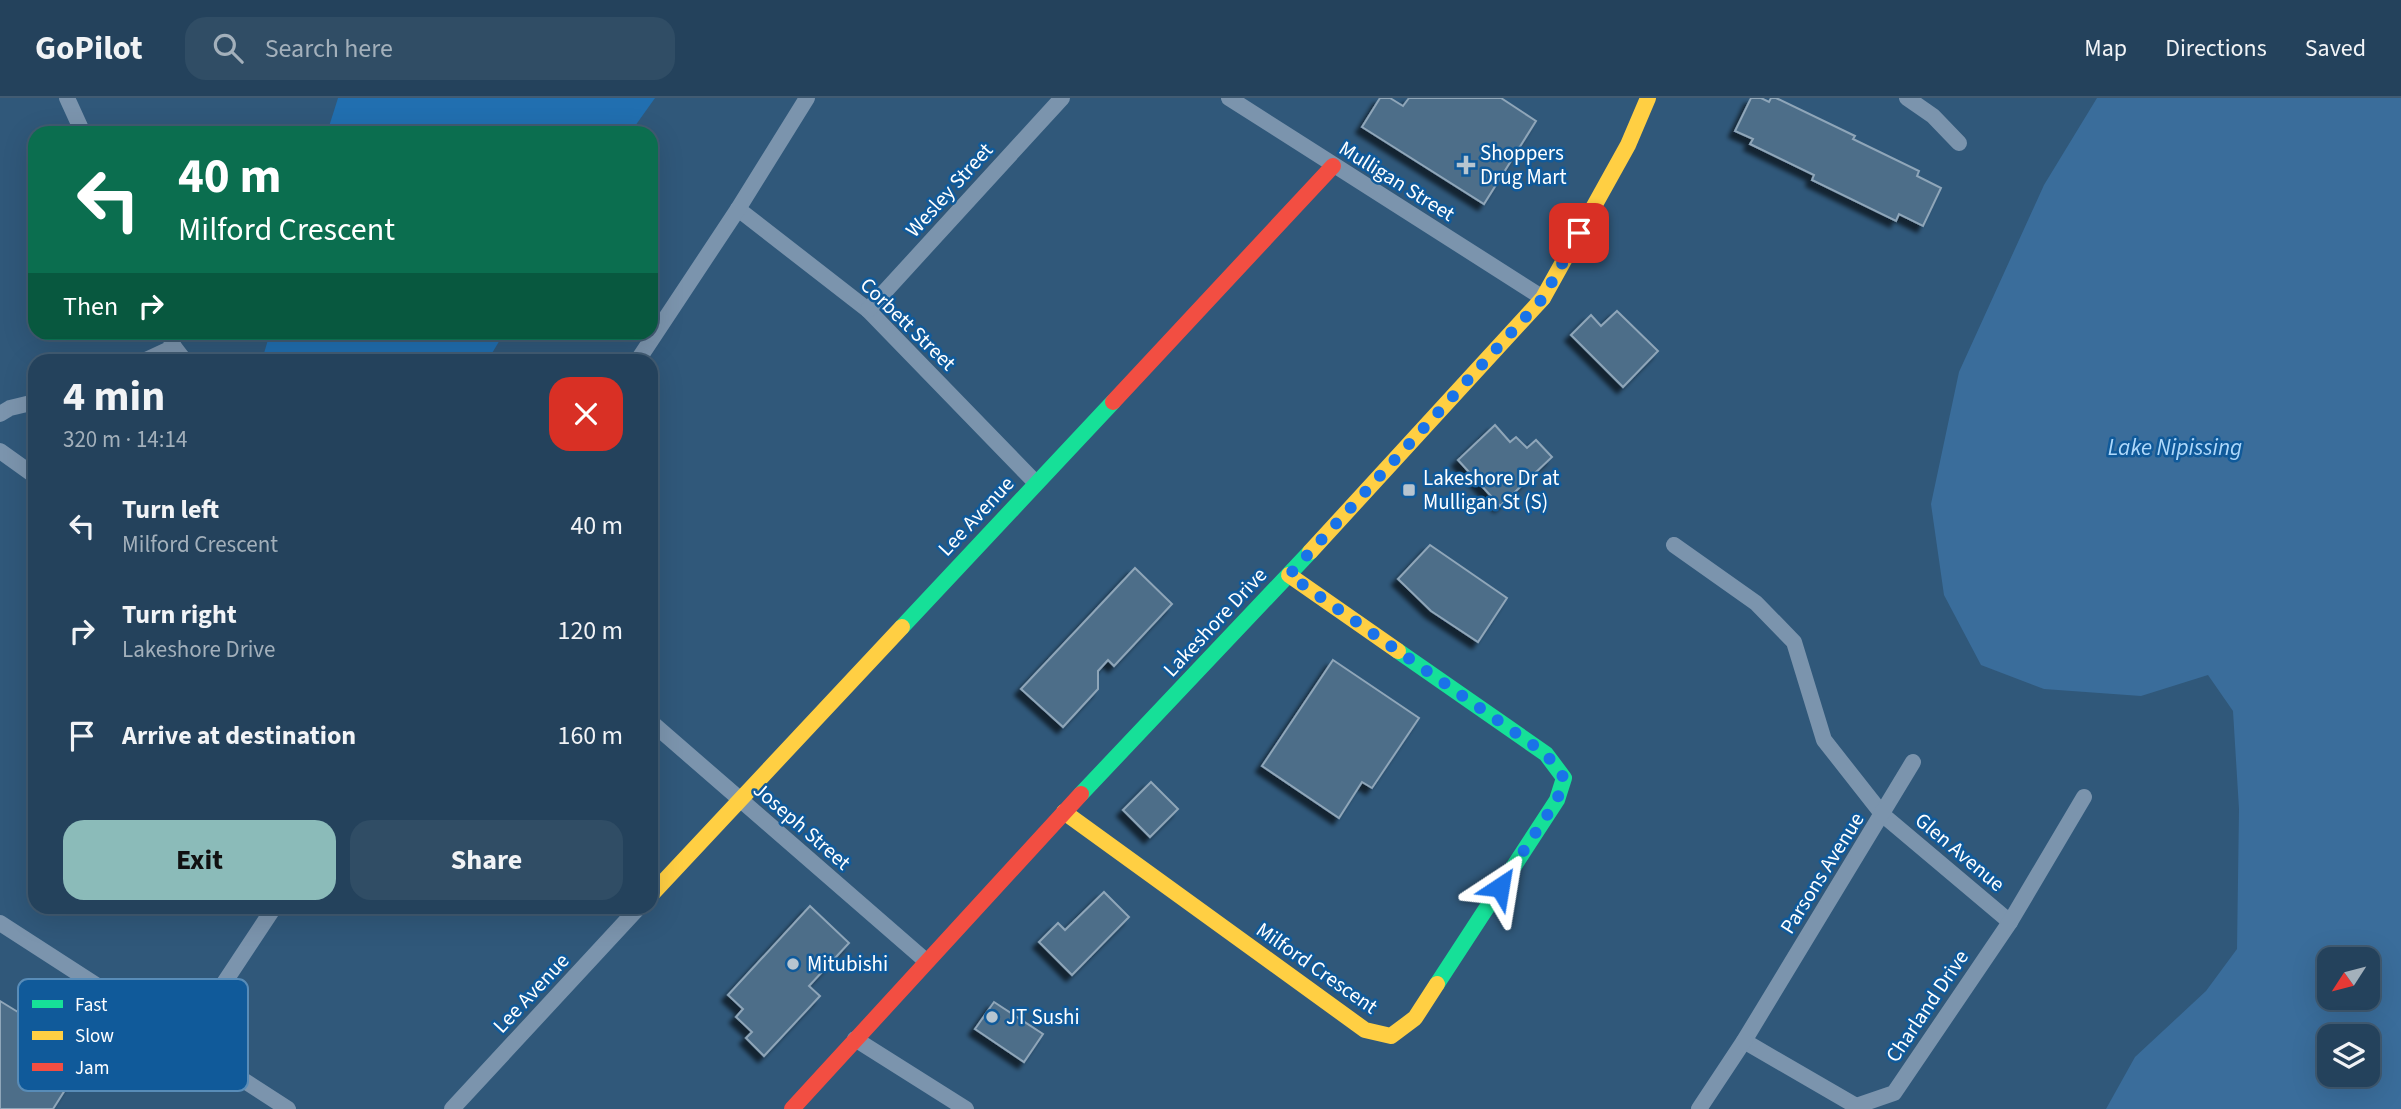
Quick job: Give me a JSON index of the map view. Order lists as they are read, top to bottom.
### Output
{
  "streets": {
    "street": [
      "Mulligan Street",
      "Wesley Street",
      "Corbett Street",
      "Lee Avenue",
      "Lakeshore Drive",
      "Joseph Street",
      "Glen Avenue",
      "Parsons Avenue",
      "Milford Crescent",
      "Charland Drive"
    ]
  },
  "crossings": [
    ["Mulligan Street", "Lee Avenue"],
    ["Mulligan Street", "Lakeshore Drive"],
    ["Wesley Street", "Corbett Street"],
    ["Corbett Street", "Lee Avenue"],
    ["Lee Avenue", "Joseph Street"],
    ["Lakeshore Drive", "Joseph Street"],
    ["Lakeshore Drive", "Milford Crescent"],
    ["Glen Avenue", "Parsons Avenue"],
    ["Glen Avenue", "Charland Drive"],
    ["Parsons Avenue", "Charland Drive"]
  ],
  "water": ["Lake Nipissing"],
  "places": {
    "health": ["Shoppers Drug Mart"],
    "transit": ["Lakeshore Dr at Mulligan St (S)"],
    "other": ["Mitubishi", "JT Sushi"]
  },
  "legend": ["Fast", "Slow", "Jam"],
  "north": "bottom left",
  "page": {
    "header": "GoPilot",
    "search": "Search here",
    "nav": ["Map", "Directions", "Saved"],
    "turn": ["40 m", "Milford Crescent"],
    "then": "Then",
    "heading": ["4 min", "320 m · 14:14"],
    "list": [
      {
        "name": "Turn left",
        "note": "Milford Crescent",
        "value": "40 m"
      },
      {
        "name": "Turn right",
        "note": "Lakeshore Drive",
        "value": "120 m"
      },
      {
        "name": "Arrive at destination",
        "value": "160 m"
      }
    ],
    "buttons": ["Exit", "Share"]
  }
}
